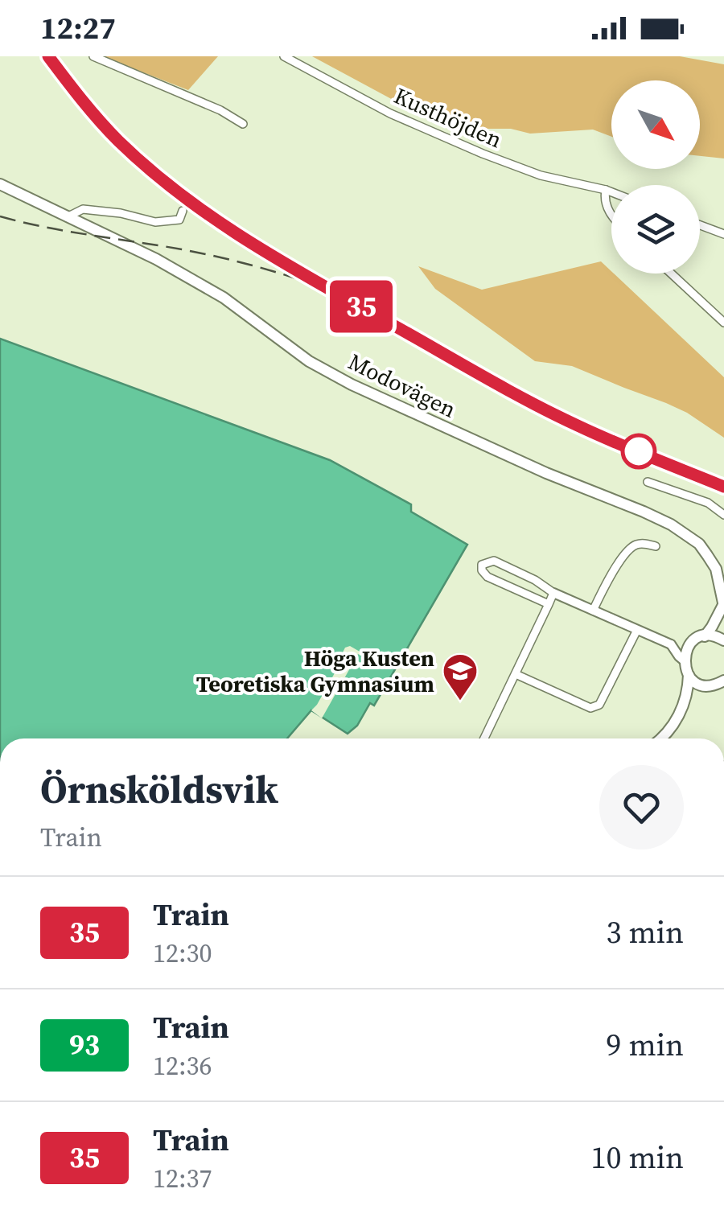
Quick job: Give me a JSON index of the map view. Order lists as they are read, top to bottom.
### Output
{
  "streets": {
    "main road": ["Modovägen"],
    "street": ["Kusthöjden"]
  },
  "places": {
    "school or university": ["Höga Kusten Teoretiska Gymnasium"]
  },
  "north": "bottom right",
  "page": {
    "status": "12:27",
    "on_map": "35",
    "heading": ["Örnsköldsvik", "Train"],
    "list": [
      {
        "mark": "35",
        "name": "Train",
        "note": "12:30",
        "value": "3 min"
      },
      {
        "mark": "93",
        "name": "Train",
        "note": "12:36",
        "value": "9 min"
      },
      {
        "mark": "35",
        "name": "Train",
        "note": "12:37",
        "value": "10 min"
      }
    ]
  }
}
